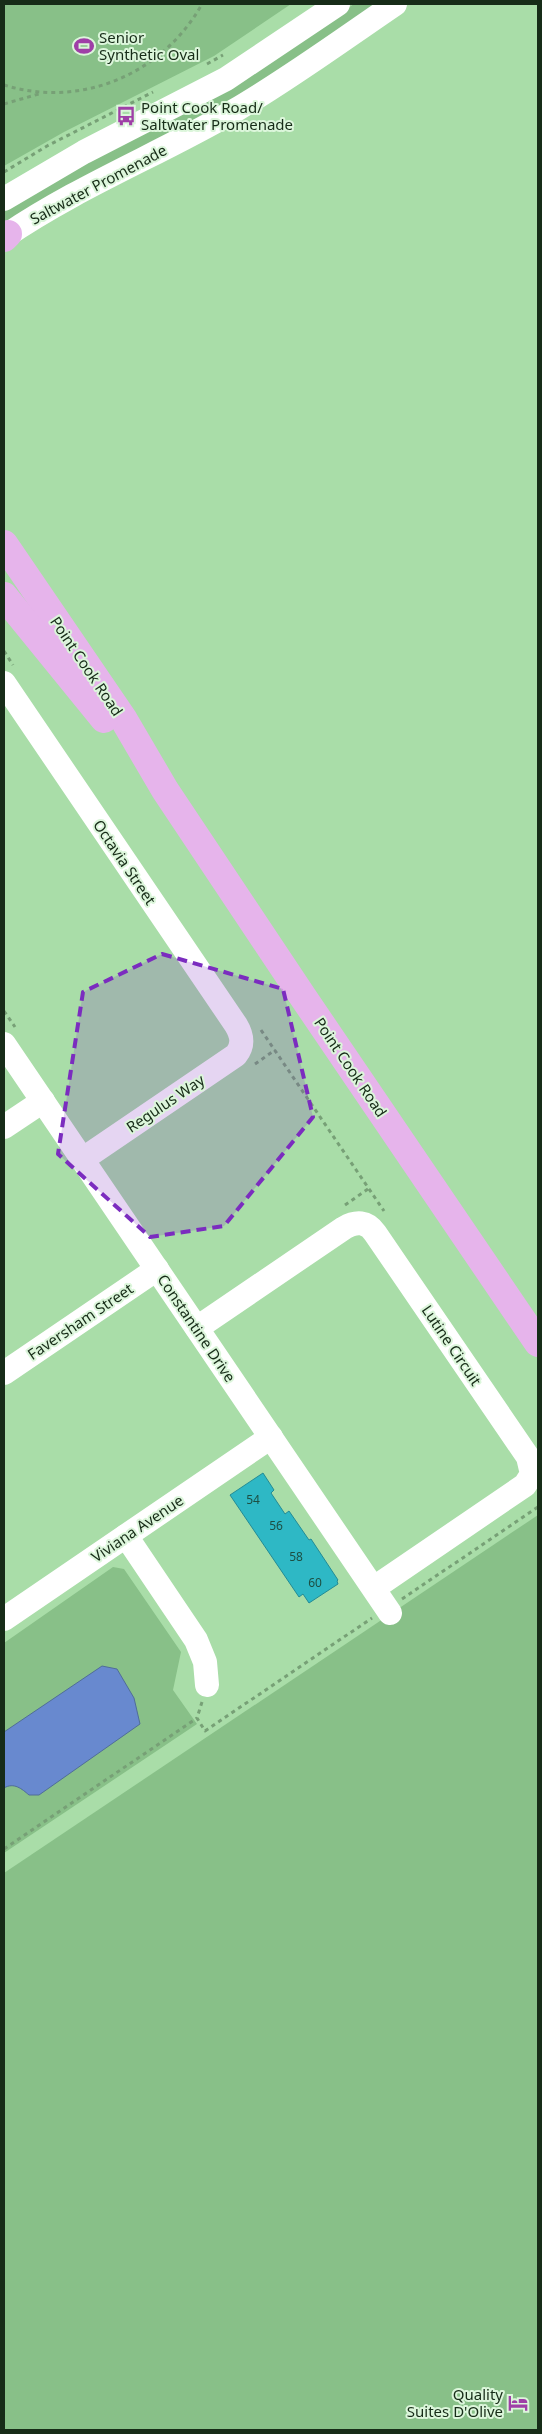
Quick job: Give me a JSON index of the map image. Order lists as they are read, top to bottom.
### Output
{
  "streets": {
    "main road": ["Point Cook Road"],
    "street": [
      "Saltwater Promenade",
      "Octavia Street",
      "Regulus Way",
      "Faversham Street",
      "Constantine Drive",
      "Lutine Circuit",
      "Viviana Avenue"
    ]
  },
  "crossings": [
    ["Octavia Street", "Regulus Way"],
    ["Regulus Way", "Constantine Drive"],
    ["Faversham Street", "Constantine Drive"],
    ["Constantine Drive", "Lutine Circuit"],
    ["Constantine Drive", "Viviana Avenue"]
  ],
  "places": {
    "sports": ["Senior Synthetic Oval"],
    "bus stop": ["Point Cook Road/ Saltwater Promenade"],
    "hotel": ["Quality Suites D'Olive"]
  },
  "house_numbers": [
    "54",
    "56",
    "58",
    "60"
  ]
}
